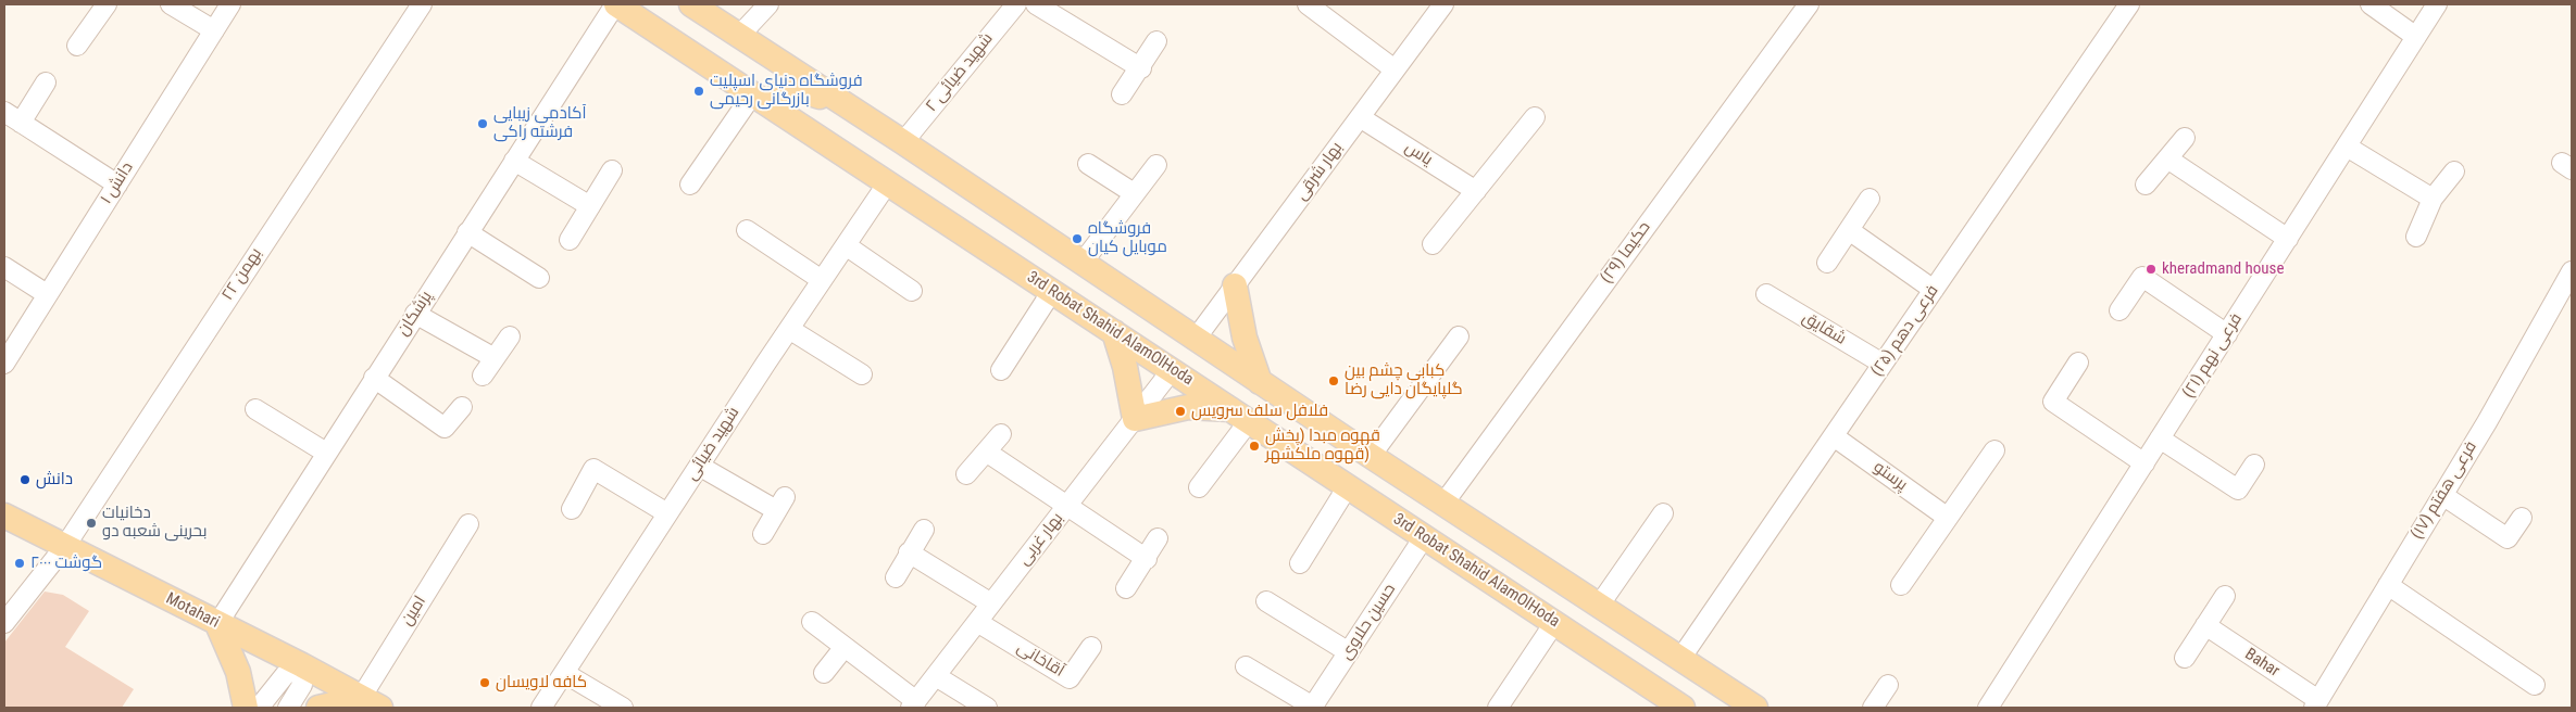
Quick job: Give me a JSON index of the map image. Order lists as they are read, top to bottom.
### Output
{
  "streets": {
    "main road": ["3rd Robat Shahid AlamOlHoda", "Motahari"],
    "street": [
      "شهید ضیائی ۲",
      "یاس",
      "بهار شرقی",
      "دانش ۱",
      "حکیما (۲۹)",
      "۲۲ بهمن",
      "پزشکان",
      "شقایق",
      "فرعی دهم (۲۵)",
      "فرعی نهم (۲۱)",
      "شهید ضیائی",
      "پرستو",
      "فرعی هفتم (۱۷)",
      "بهار غربی",
      "امین",
      "حسین حلاوی",
      "آقاخانی",
      "Bahar"
    ]
  },
  "crossings": [
    ["یاس", "بهار شرقی"],
    ["۲۲ بهمن", "Motahari"],
    ["پزشکان", "3rd Robat Shahid AlamOlHoda"],
    ["پزشکان", "Motahari"],
    ["3rd Robat Shahid AlamOlHoda", "شهید ضیائی"],
    ["3rd Robat Shahid AlamOlHoda", "بهار غربی"],
    ["3rd Robat Shahid AlamOlHoda", "حسین حلاوی"],
    ["شقایق", "فرعی دهم (۲۵)"],
    ["فرعی دهم (۲۵)", "پرستو"],
    ["فرعی هفتم (۱۷)", "Bahar"],
    ["بهار غربی", "آقاخانی"],
    ["Motahari", "امین"]
  ],
  "places": [
    "فروشگاه دنیای اسپلیت بازرگانی رحیمی",
    "آکادمی زیبایی فرشته راکی",
    "فروشگاه موبایل کیان",
    "kheradmand house",
    "کبابی چشم بین گلپایگان دایی رضا",
    "فلافل سلف سرویس",
    "قهوه مبدا (پخش قهوه ملکشهر)",
    "دانش",
    "دخانیات بحرینی شعبه دو",
    "گوشت ۲۰۰۰",
    "کافه لاویسان"
  ]
}
